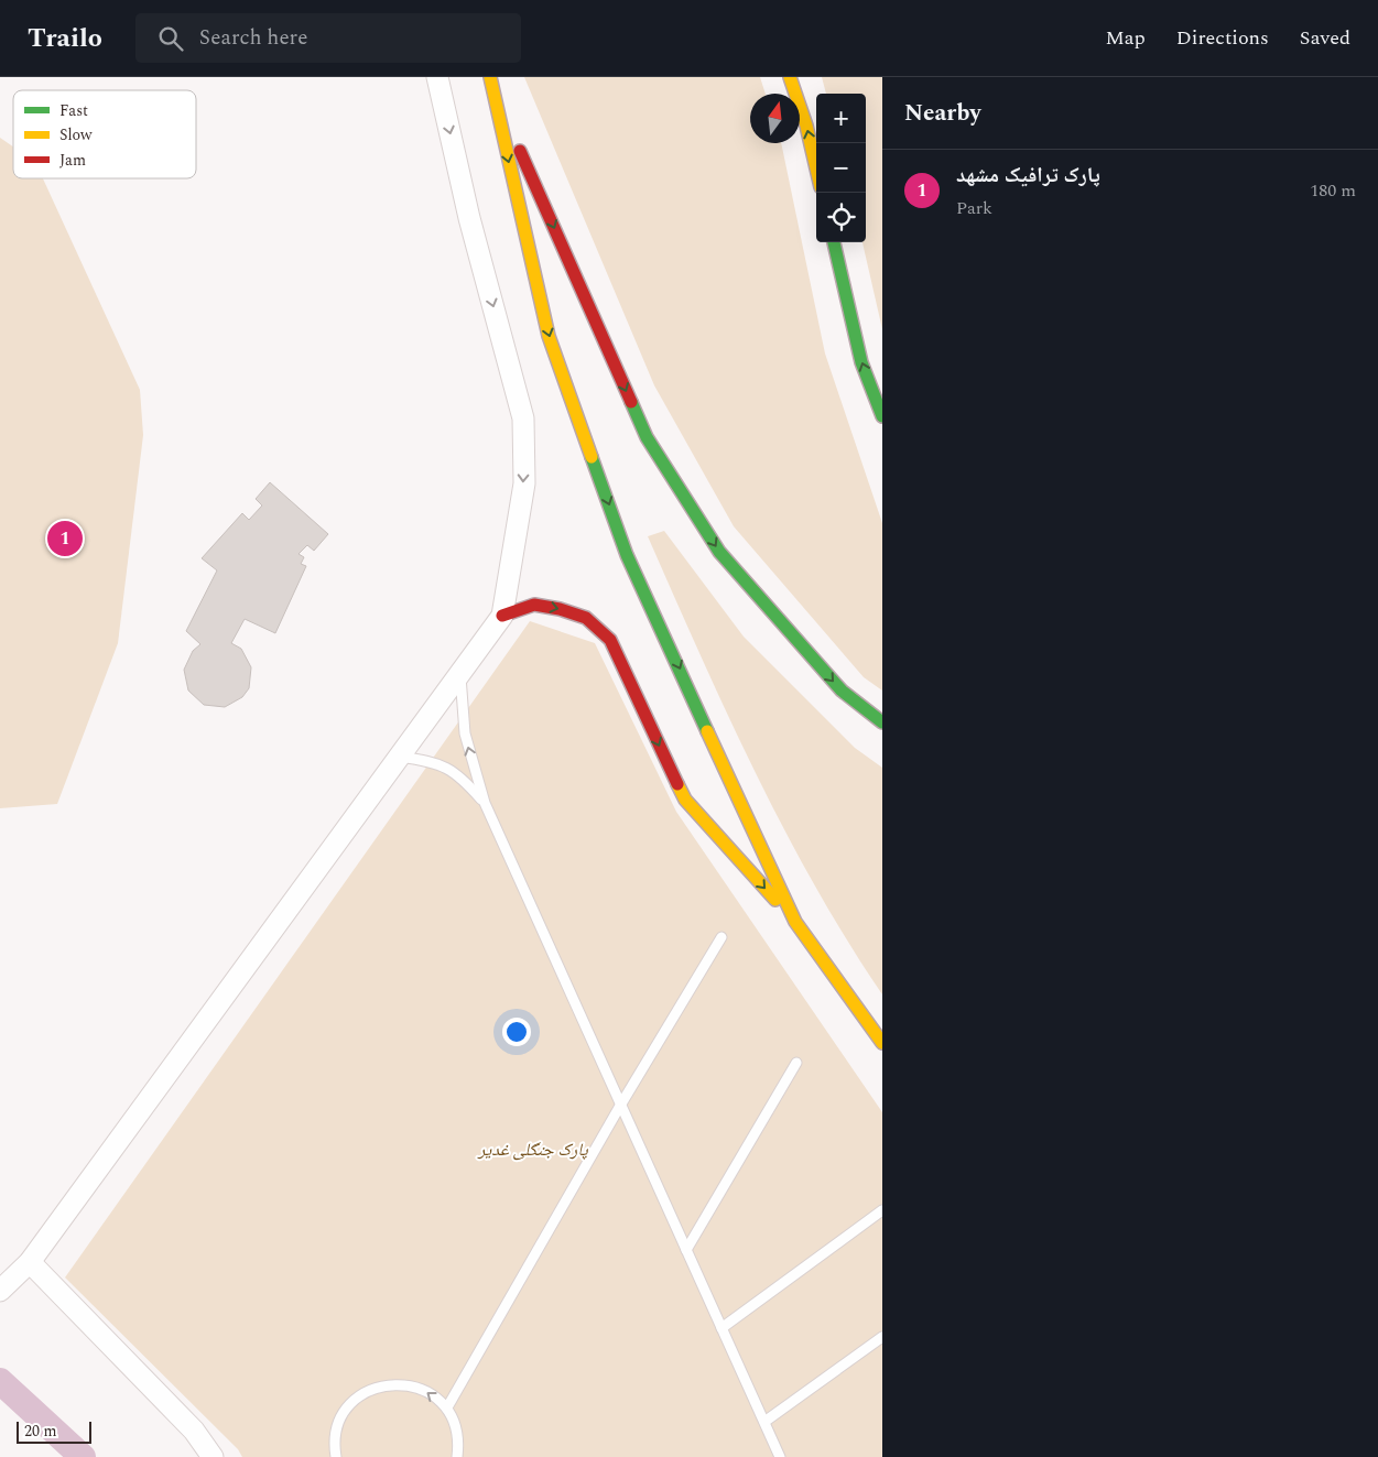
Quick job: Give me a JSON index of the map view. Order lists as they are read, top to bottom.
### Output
{
  "parks": ["پارک جنگلی غدیر"],
  "legend": ["Fast", "Slow", "Jam"],
  "scale_bar": "20 m",
  "north": "top",
  "page": {
    "header": "Trailo",
    "search": "Search here",
    "nav": ["Map", "Directions", "Saved"],
    "heading": "Nearby",
    "map_buttons": ["+", "−"],
    "list": [
      {
        "mark": "1",
        "name": "پارک ترافیک مشهد",
        "note": "Park",
        "value": "180 m"
      }
    ],
    "pins": "1",
    "scale": "20 m"
  }
}
